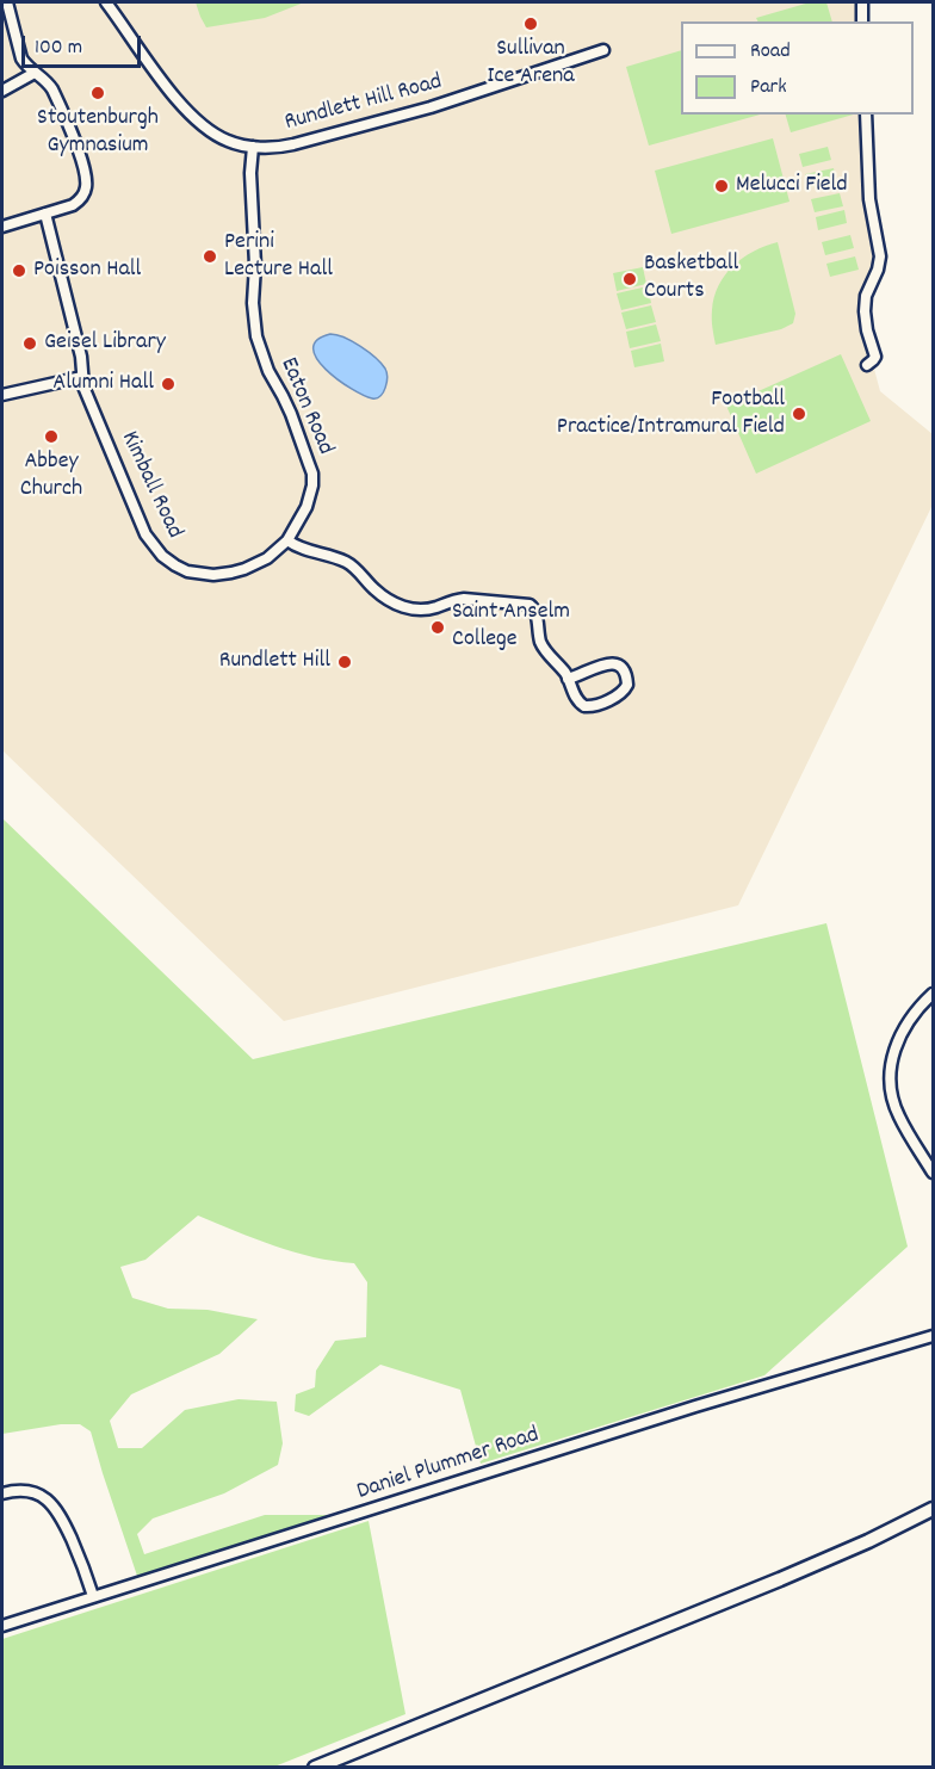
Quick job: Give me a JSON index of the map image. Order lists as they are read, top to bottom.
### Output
{
  "streets": {
    "street": [
      "Rundlett Hill Road",
      "Eaton Road",
      "Kimball Road",
      "Daniel Plummer Road"
    ]
  },
  "crossings": [
    ["Rundlett Hill Road", "Eaton Road"],
    ["Eaton Road", "Kimball Road"]
  ],
  "places": [
    "Sullivan Ice Arena",
    "Stoutenburgh Gymnasium",
    "Melucci Field",
    "Perini Lecture Hall",
    "Poisson Hall",
    "Basketball Courts",
    "Geisel Library",
    "Alumni Hall",
    "Football Practice/Intramural Field",
    "Abbey Church",
    "Saint Anselm College",
    "Rundlett Hill"
  ],
  "legend": ["Road", "Park"],
  "scale_bar": "100 m"
}
